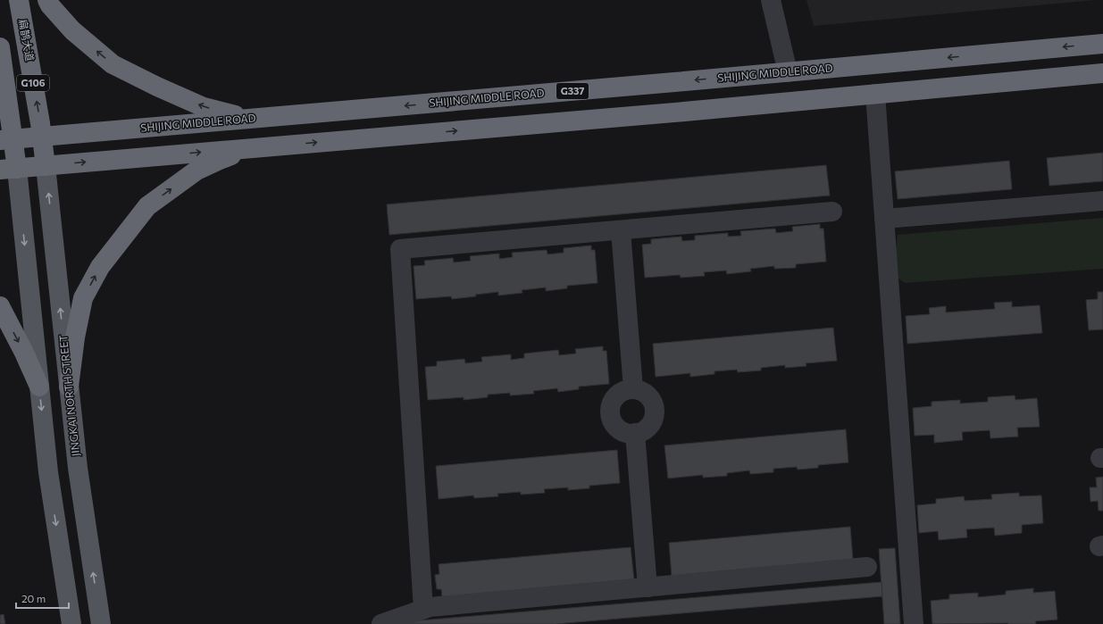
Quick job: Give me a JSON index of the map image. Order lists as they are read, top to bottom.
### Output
{
  "streets": {
    "highway": [
      "扁鹊大道",
      "SHIJING MIDDLE ROAD",
      "G106",
      "G337"
    ],
    "main road": ["JINGKAI NORTH STREET"]
  },
  "crossings": [
    ["扁鹊大道", "SHIJING MIDDLE ROAD"],
    ["扁鹊大道", "JINGKAI NORTH STREET"],
    ["SHIJING MIDDLE ROAD", "G106"]
  ],
  "scale_bar": "20 m"
}
